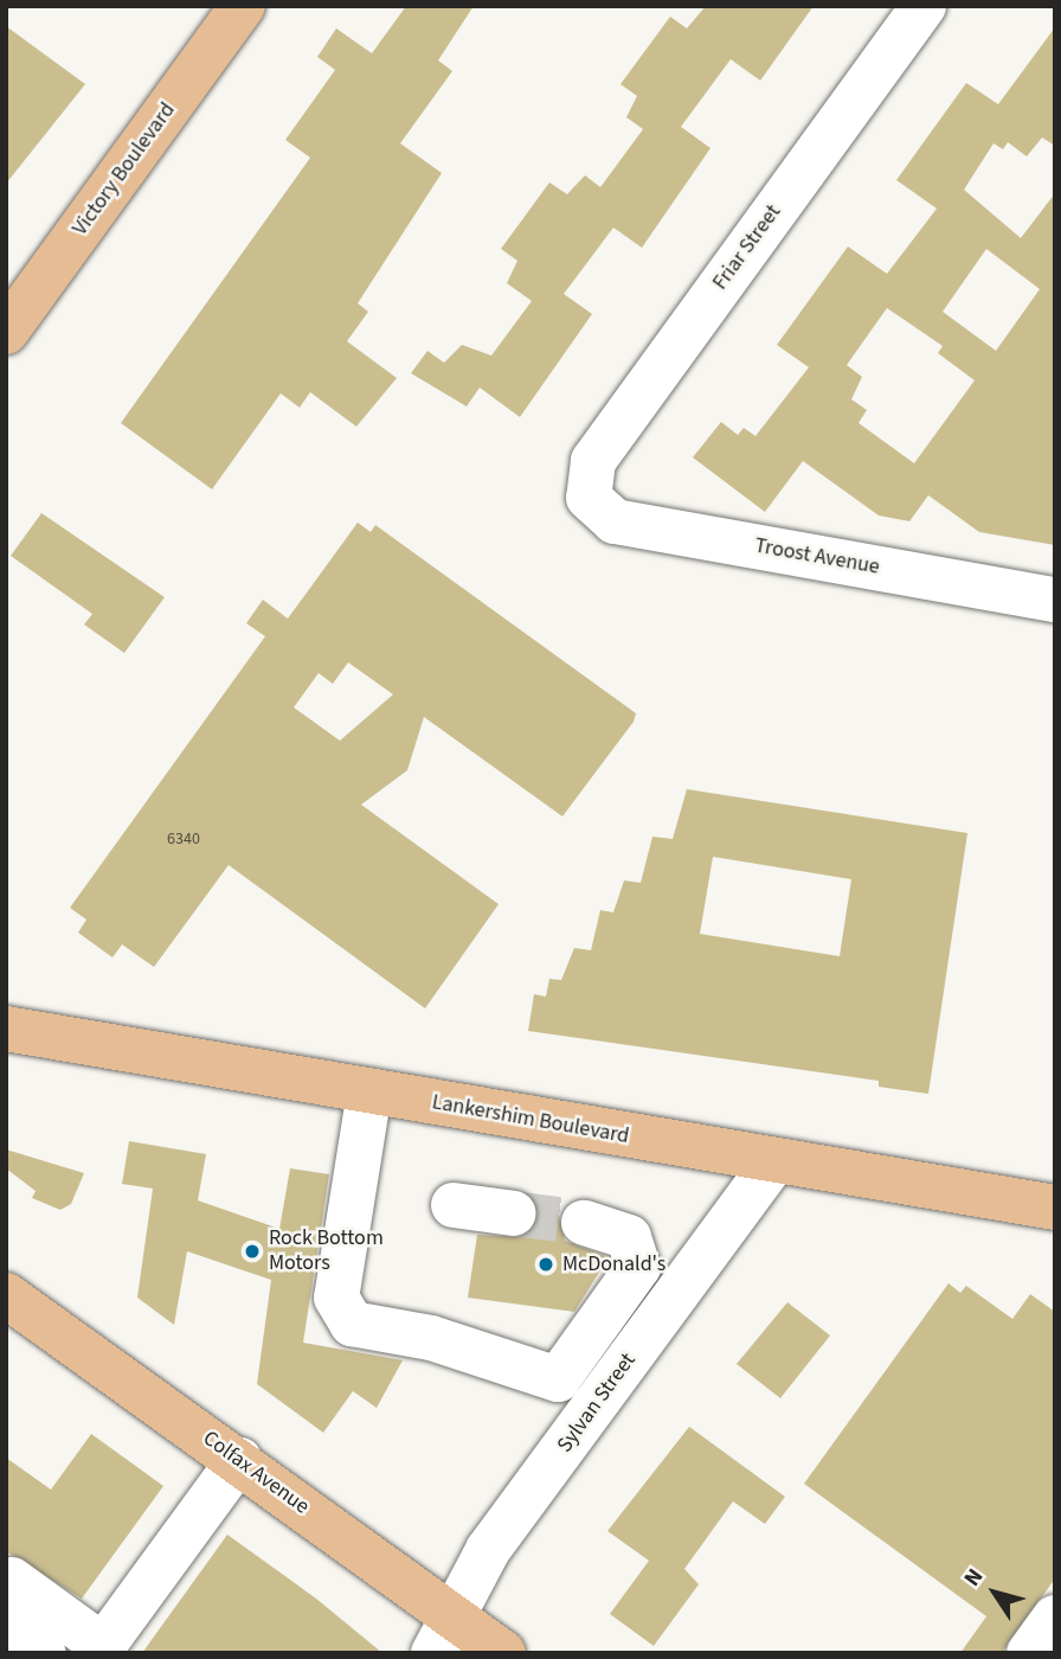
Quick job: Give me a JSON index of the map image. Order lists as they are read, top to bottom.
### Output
{
  "streets": {
    "main road": ["Victory Boulevard", "Lankershim Boulevard", "Colfax Avenue"],
    "street": ["Friar Street", "Troost Avenue", "Sylvan Street"]
  },
  "crossings": [
    ["Friar Street", "Troost Avenue"],
    ["Lankershim Boulevard", "Sylvan Street"],
    ["Sylvan Street", "Colfax Avenue"]
  ],
  "places": ["Rock Bottom Motors", "McDonald's"],
  "house_numbers": ["6340"],
  "north": "top left"
}
